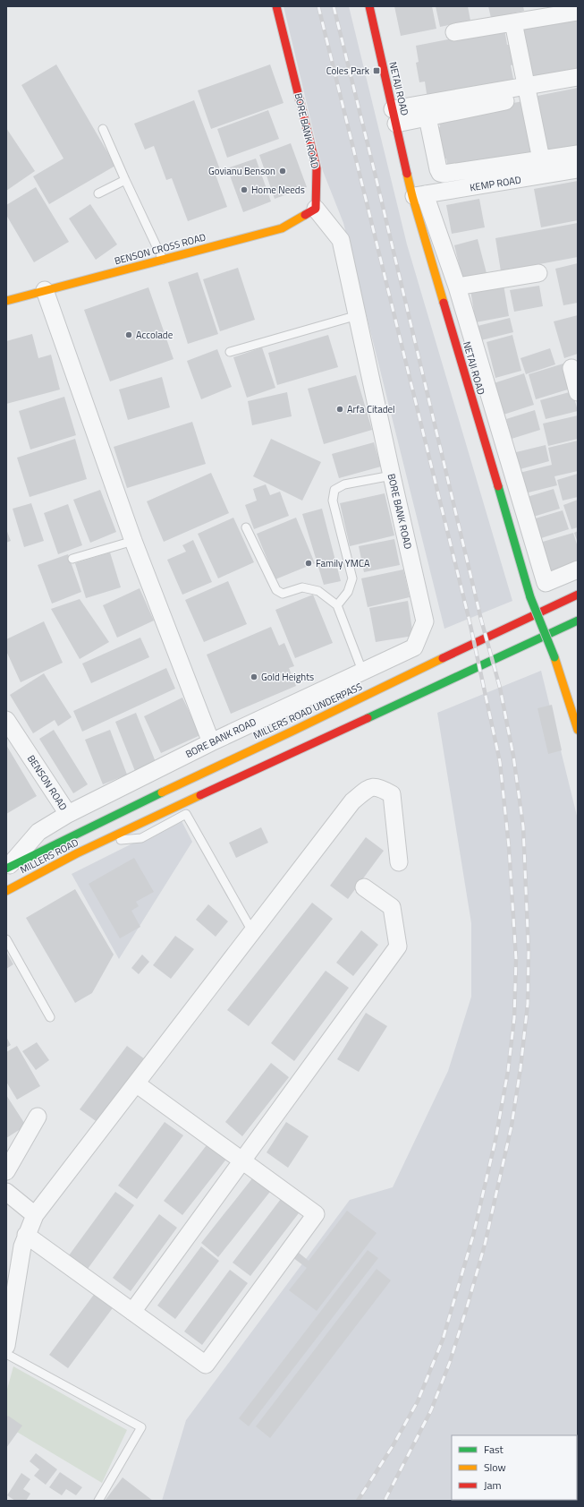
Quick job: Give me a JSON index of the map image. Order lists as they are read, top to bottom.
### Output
{
  "streets": {
    "main road": [
      "NETAJI ROAD",
      "BORE BANK ROAD",
      "BENSON CROSS ROAD",
      "MILLERS ROAD UNDERPASS",
      "MILLERS ROAD"
    ],
    "street": ["KEMP ROAD", "BENSON ROAD"]
  },
  "crossings": [
    ["NETAJI ROAD", "KEMP ROAD"],
    ["BORE BANK ROAD", "BENSON CROSS ROAD"],
    ["BORE BANK ROAD", "BENSON ROAD"],
    ["MILLERS ROAD UNDERPASS", "MILLERS ROAD"],
    ["BENSON ROAD", "MILLERS ROAD"]
  ],
  "places": {
    "transit": ["Coles Park"],
    "other": [
      "Govianu Benson",
      "Home Needs",
      "Accolade",
      "Arfa Citadel",
      "Family YMCA",
      "Gold Heights"
    ]
  },
  "legend": ["Fast", "Slow", "Jam"]
}
